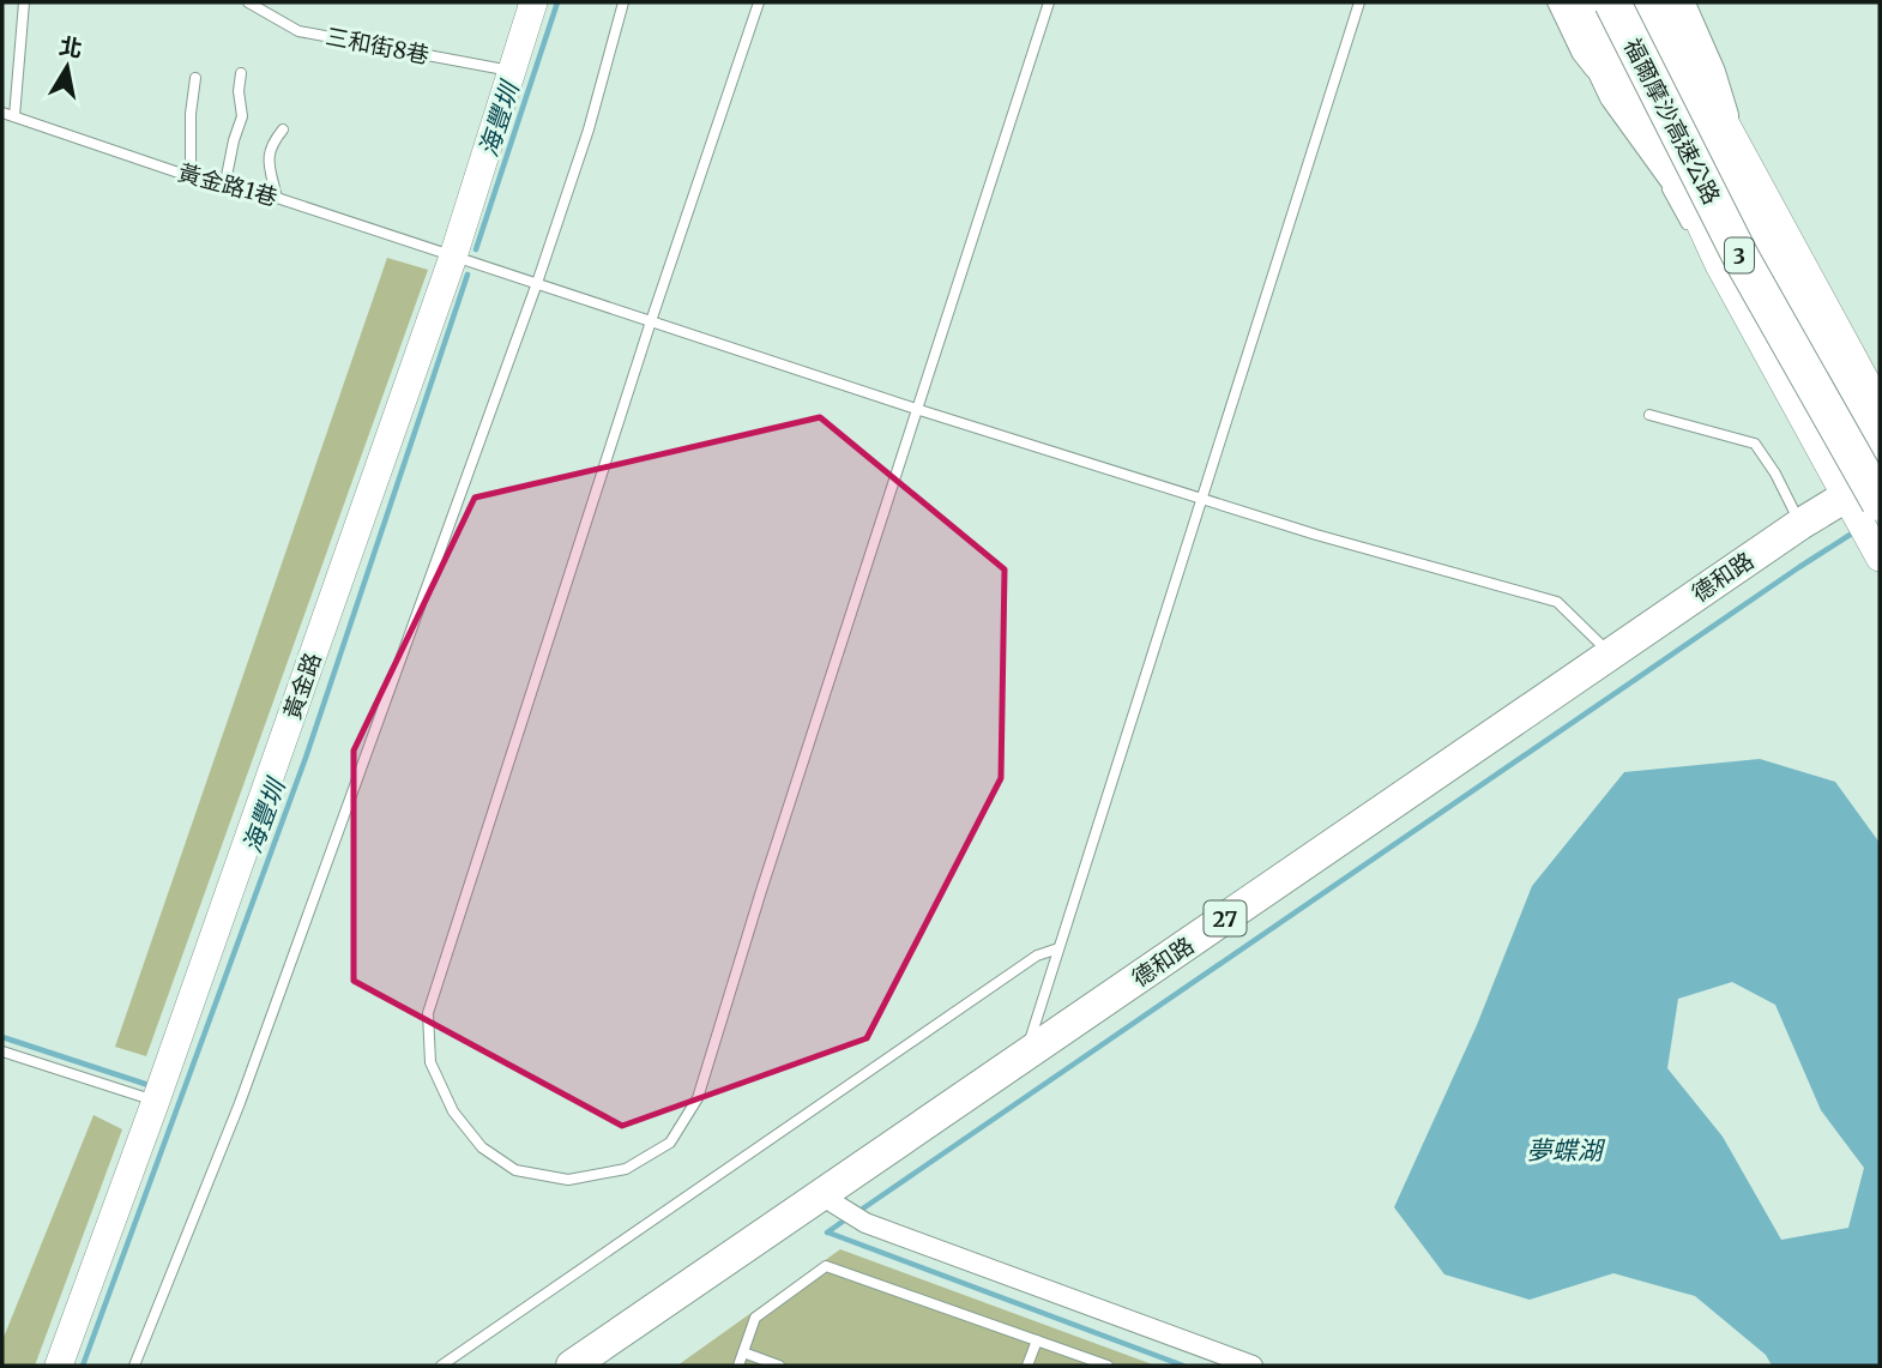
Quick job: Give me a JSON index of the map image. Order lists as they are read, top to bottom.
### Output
{
  "streets": {
    "highway": ["福爾摩沙高速公路", "3"],
    "main road": ["德和路", "27"],
    "street": ["黃金路"],
    "lane": ["三和街8巷", "黃金路1巷"]
  },
  "crossings": [
    ["三和街8巷", "黃金路"],
    ["福爾摩沙高速公路", "德和路"],
    ["黃金路1巷", "德和路"],
    ["黃金路1巷", "黃金路"]
  ],
  "water": ["海豐圳", "夢蝶湖"],
  "north": "top"
}
